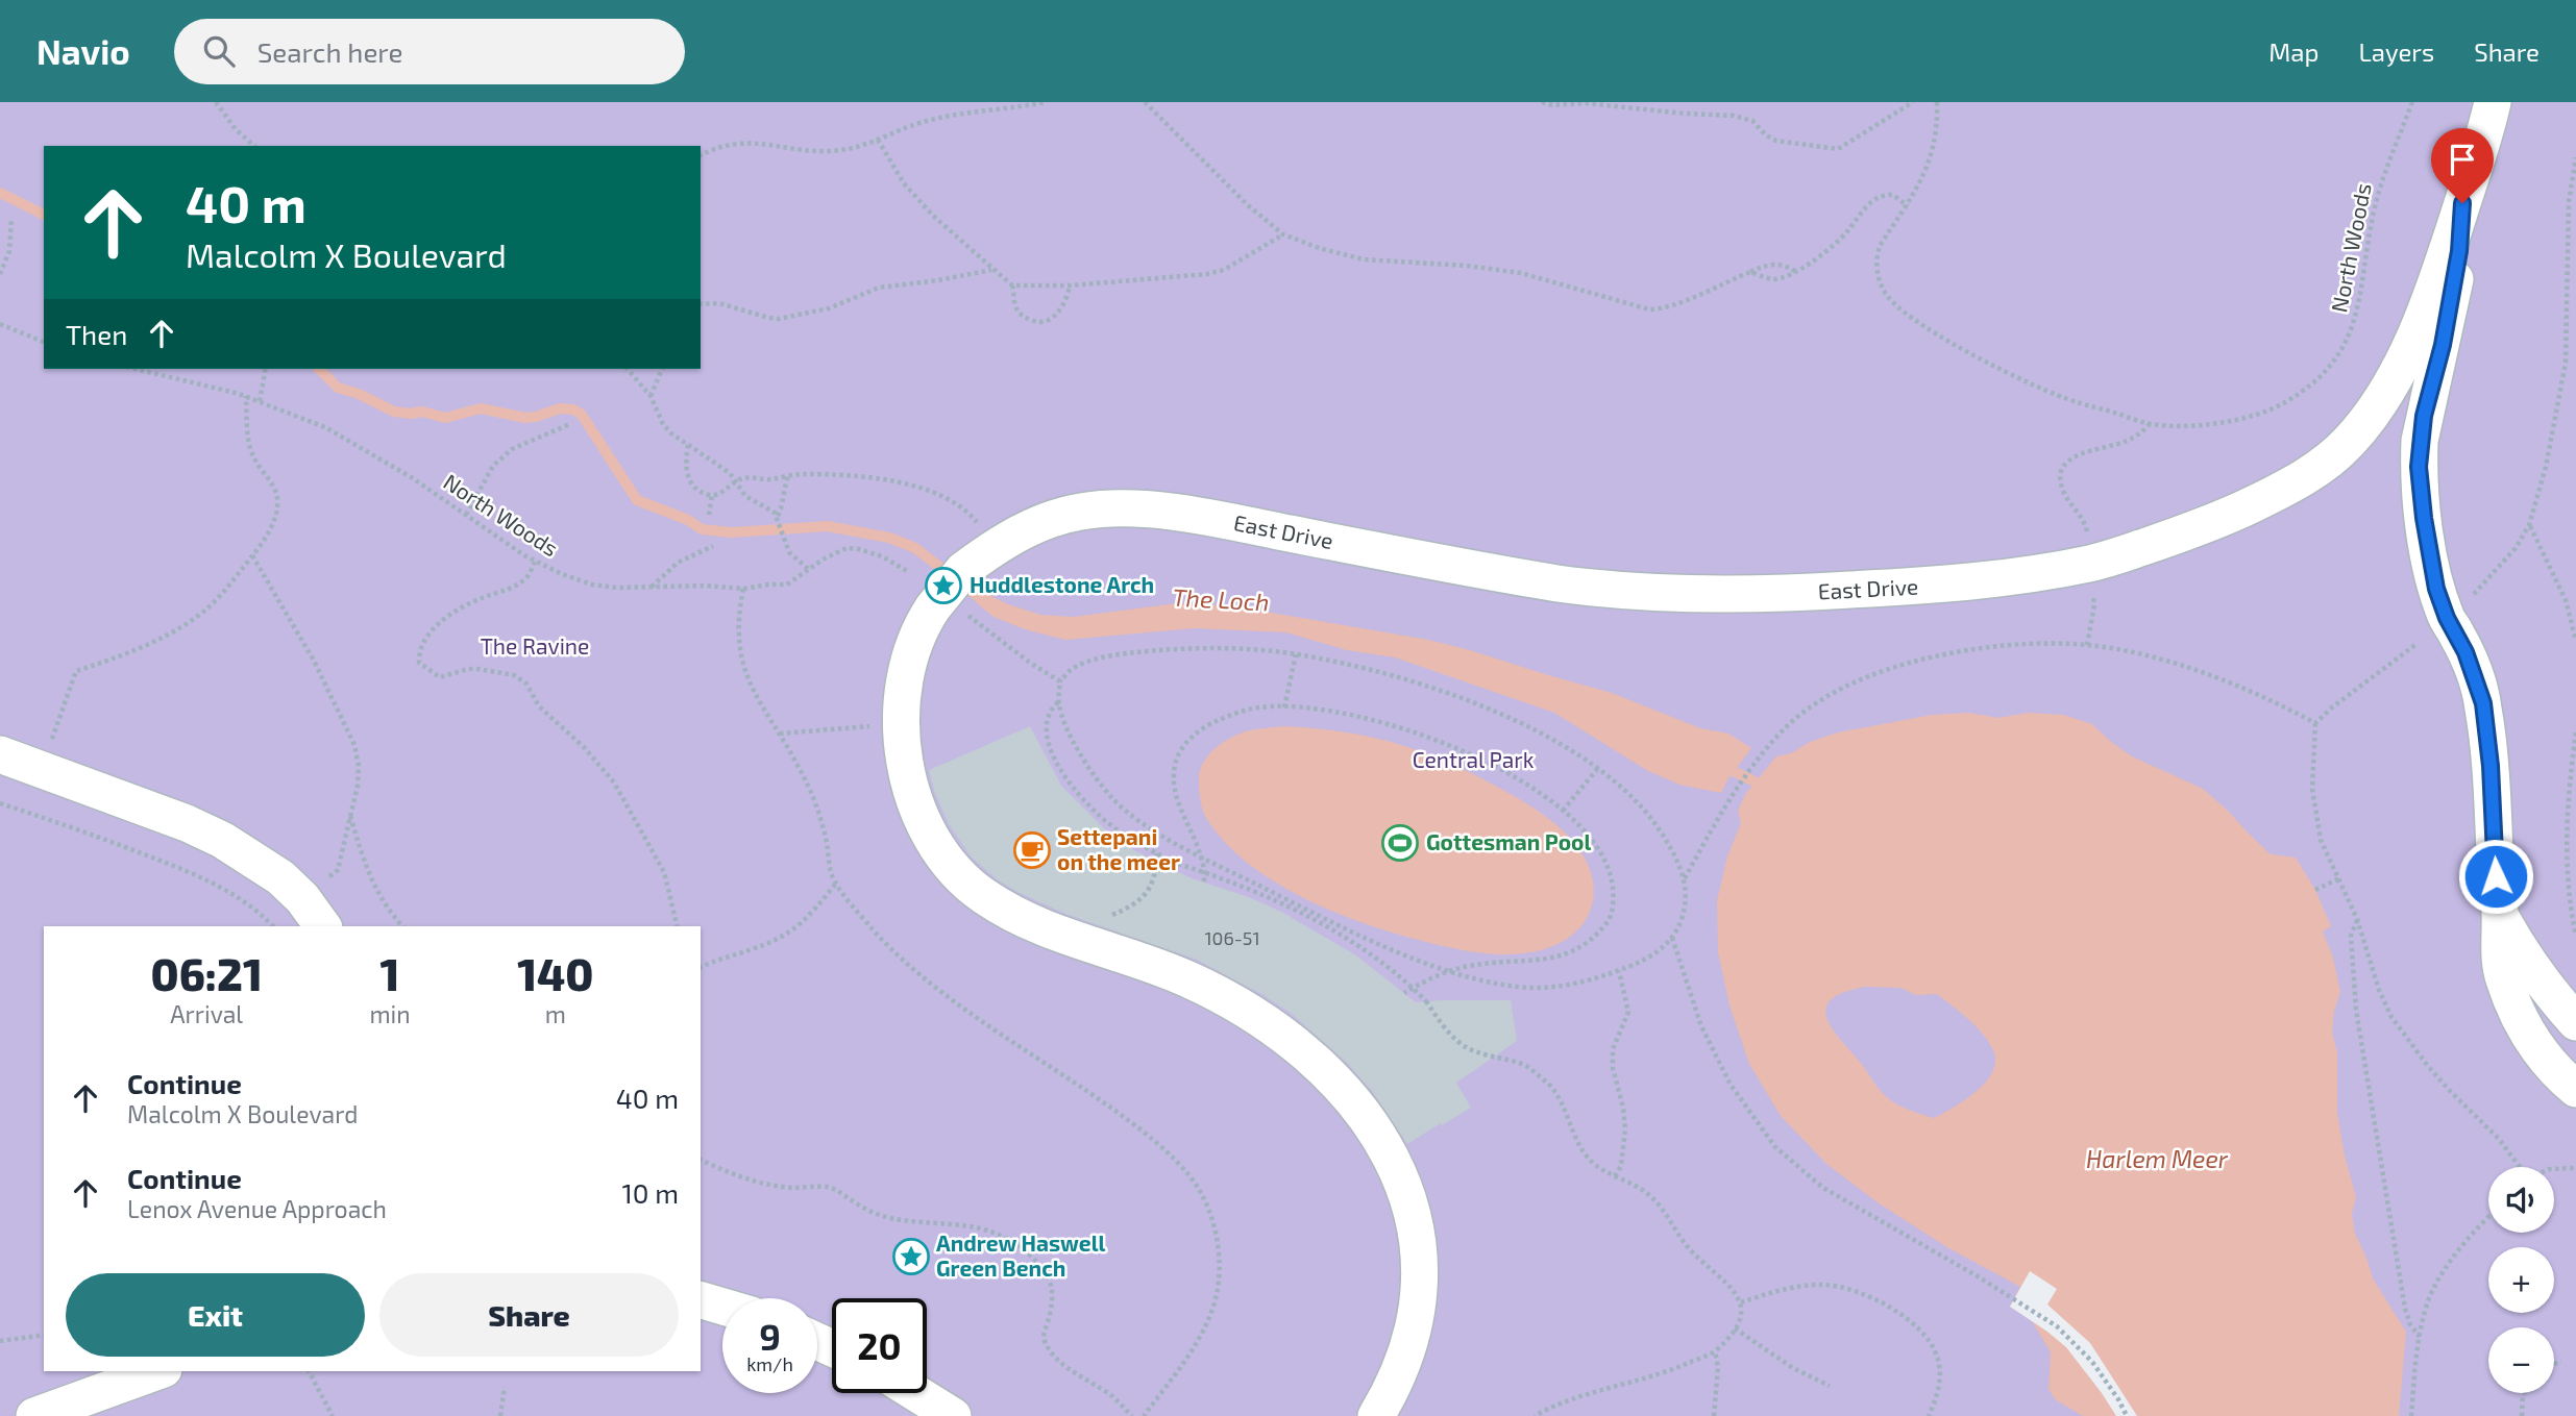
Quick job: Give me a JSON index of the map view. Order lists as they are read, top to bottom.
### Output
{
  "streets": {
    "street": ["East Drive"],
    "path": ["North Woods"]
  },
  "water": ["The Loch", "Harlem Meer"],
  "parks": ["The Ravine", "Central Park"],
  "places": {
    "place": ["Huddlestone Arch", "Andrew Haswell Green Bench"],
    "sports": ["Gottesman Pool"],
    "cafe": ["Settepani on the meer"]
  },
  "house_numbers": ["106-51"],
  "page": {
    "header": "Navio",
    "search": "Search here",
    "nav": ["Map", "Layers", "Share"],
    "turn": ["40 m", "Malcolm X Boulevard"],
    "then": "Then",
    "eta": [
      "06:21",
      "Arrival",
      "1",
      "min",
      "140",
      "m"
    ],
    "list": [
      {
        "name": "Continue",
        "note": "Malcolm X Boulevard",
        "value": "40 m"
      },
      {
        "name": "Continue",
        "note": "Lenox Avenue Approach",
        "value": "10 m"
      }
    ],
    "map_buttons": ["+", "−"],
    "buttons": ["Exit", "Share"],
    "speed": "9 km/h",
    "limit": "20"
  }
}
